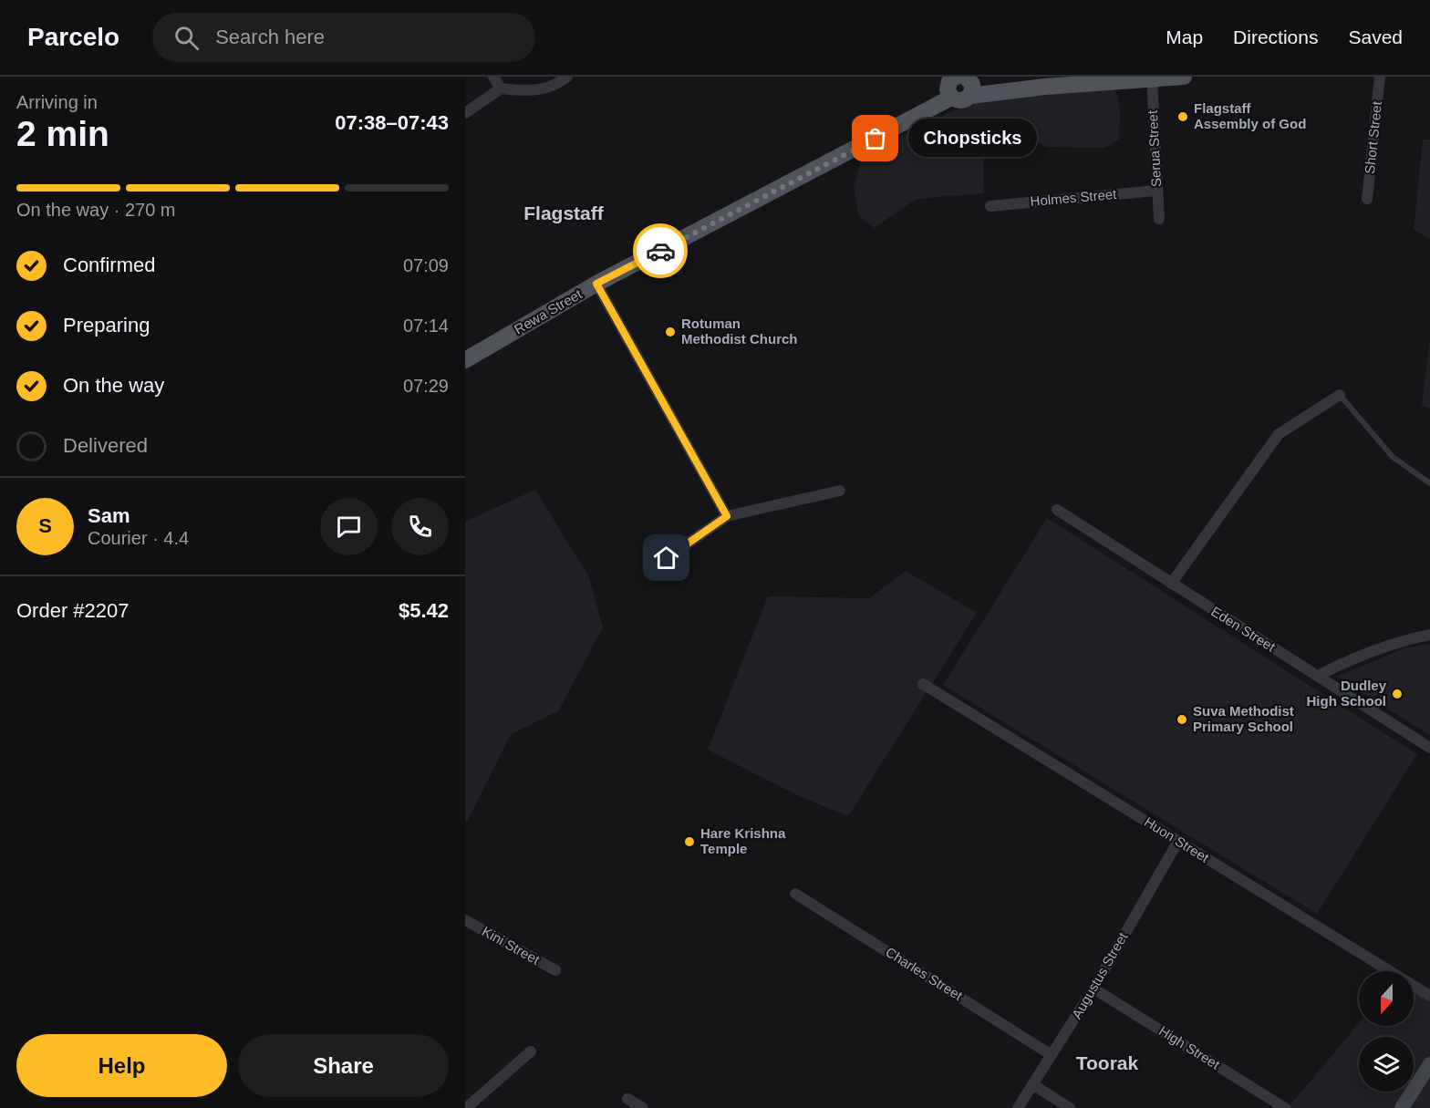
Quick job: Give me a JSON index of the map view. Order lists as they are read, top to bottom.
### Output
{
  "streets": {
    "main road": ["Rewa Street"],
    "street": [
      "Short Street",
      "Serua Street",
      "Holmes Street",
      "Eden Street",
      "Huon Street",
      "Kini Street",
      "Charles Street",
      "Augustus Street",
      "High Street"
    ]
  },
  "crossings": [
    ["Serua Street", "Holmes Street"],
    ["Huon Street", "Augustus Street"],
    ["Charles Street", "Augustus Street"],
    ["Augustus Street", "High Street"]
  ],
  "districts": ["Flagstaff", "Toorak"],
  "places": [
    "Flagstaff Assembly of God",
    "Chopsticks",
    "Rotuman Methodist Church",
    "Dudley High School",
    "Suva Methodist Primary School",
    "Hare Krishna Temple"
  ],
  "north": "bottom",
  "page": {
    "header": "Parcelo",
    "search": "Search here",
    "nav": ["Map", "Directions", "Saved"],
    "heading": ["2 min", "Arriving in", "07:38–07:43"],
    "panel": [
      "Sam",
      "Courier · 4.4",
      "Order #2207",
      "$5.42"
    ],
    "bubble": "Chopsticks",
    "bar": "On the way · 270 m",
    "list": [
      ["Confirmed", "07:09"],
      ["Preparing", "07:14"],
      ["On the way", "07:29"],
      "Delivered"
    ],
    "round": "S",
    "buttons": ["Help", "Share"]
  }
}
